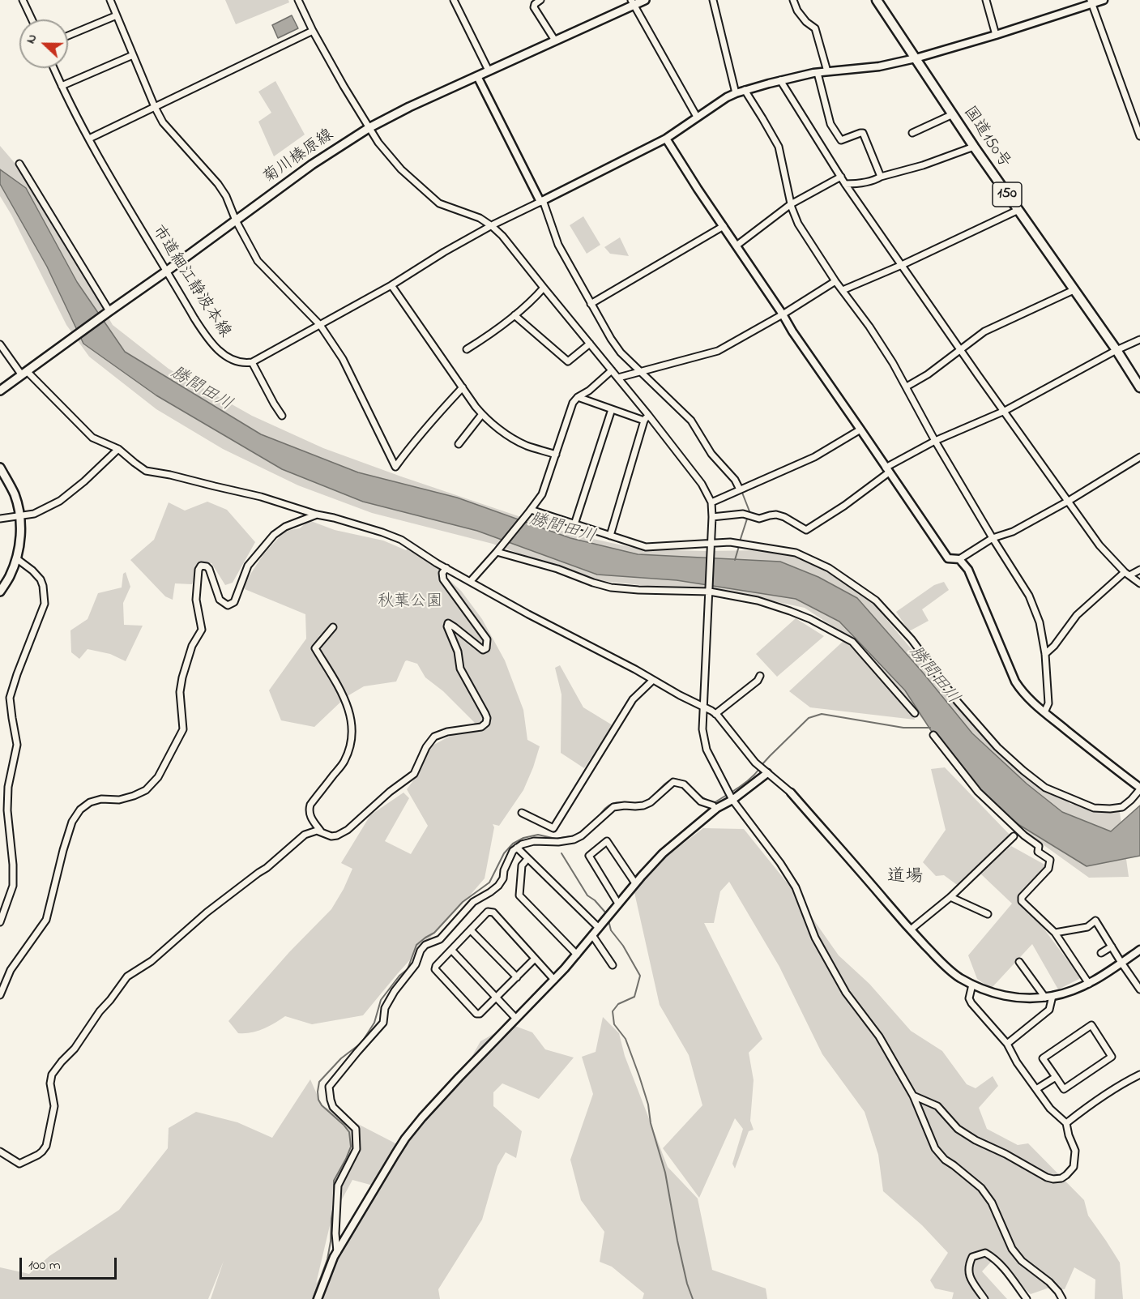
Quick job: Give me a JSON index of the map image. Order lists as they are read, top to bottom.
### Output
{
  "streets": {
    "highway": ["国道150号", "150"],
    "main road": ["菊川榛原線"],
    "street": ["市道細江静波本線"]
  },
  "crossings": [
    ["菊川榛原線", "市道細江静波本線"]
  ],
  "districts": ["道場"],
  "water": ["勝間田川"],
  "parks": ["秋葉公園"],
  "scale_bar": "100 m",
  "north": "left"
}
